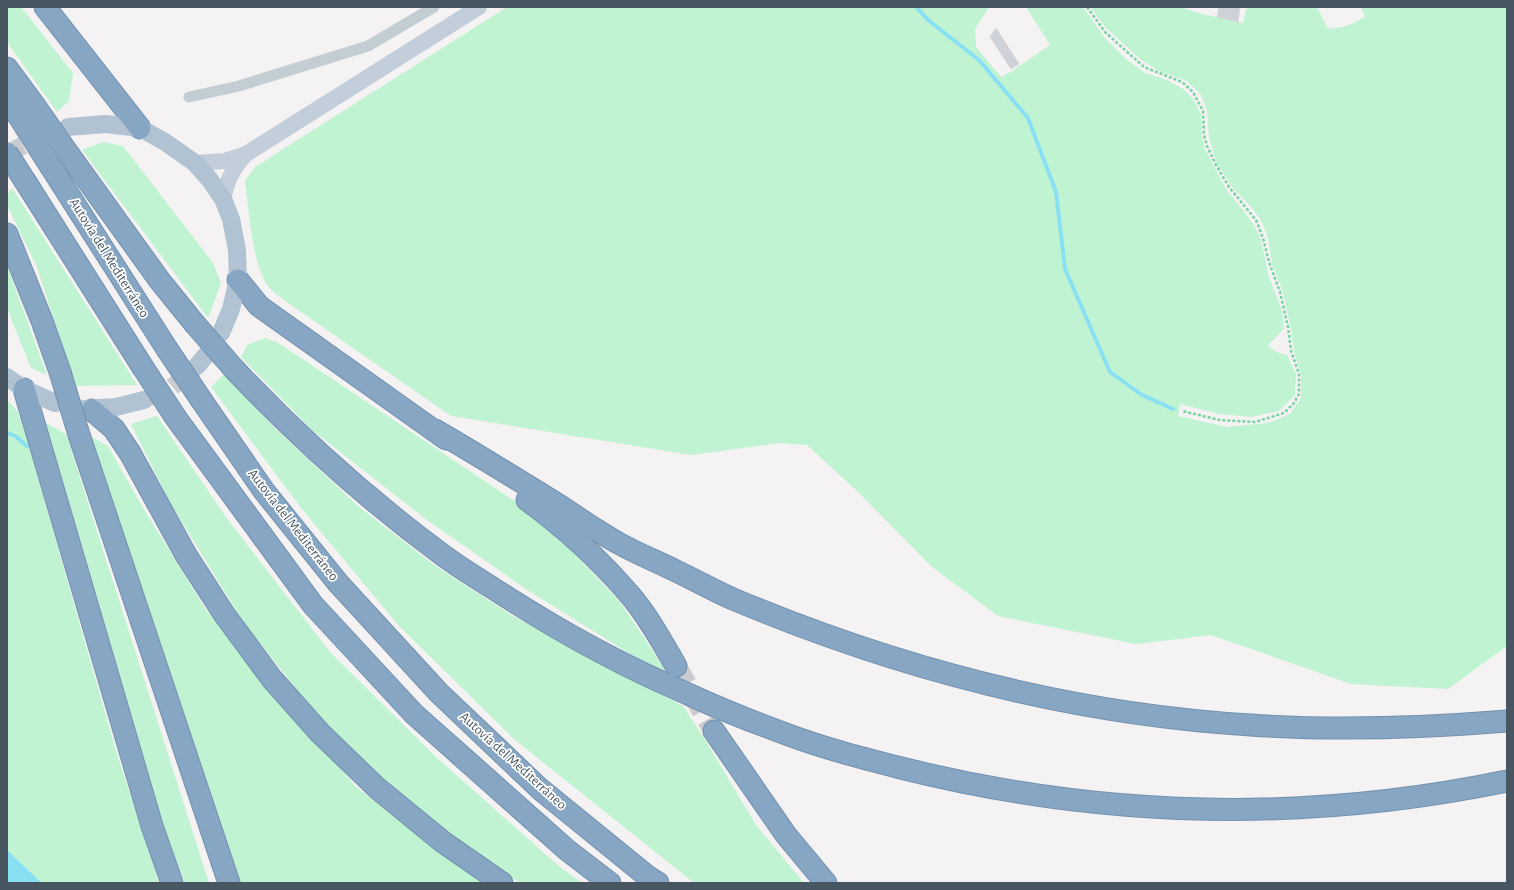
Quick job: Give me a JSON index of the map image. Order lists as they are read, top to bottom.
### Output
{
  "streets": {
    "highway": ["Autovía del Mediterráneo"]
  }
}
